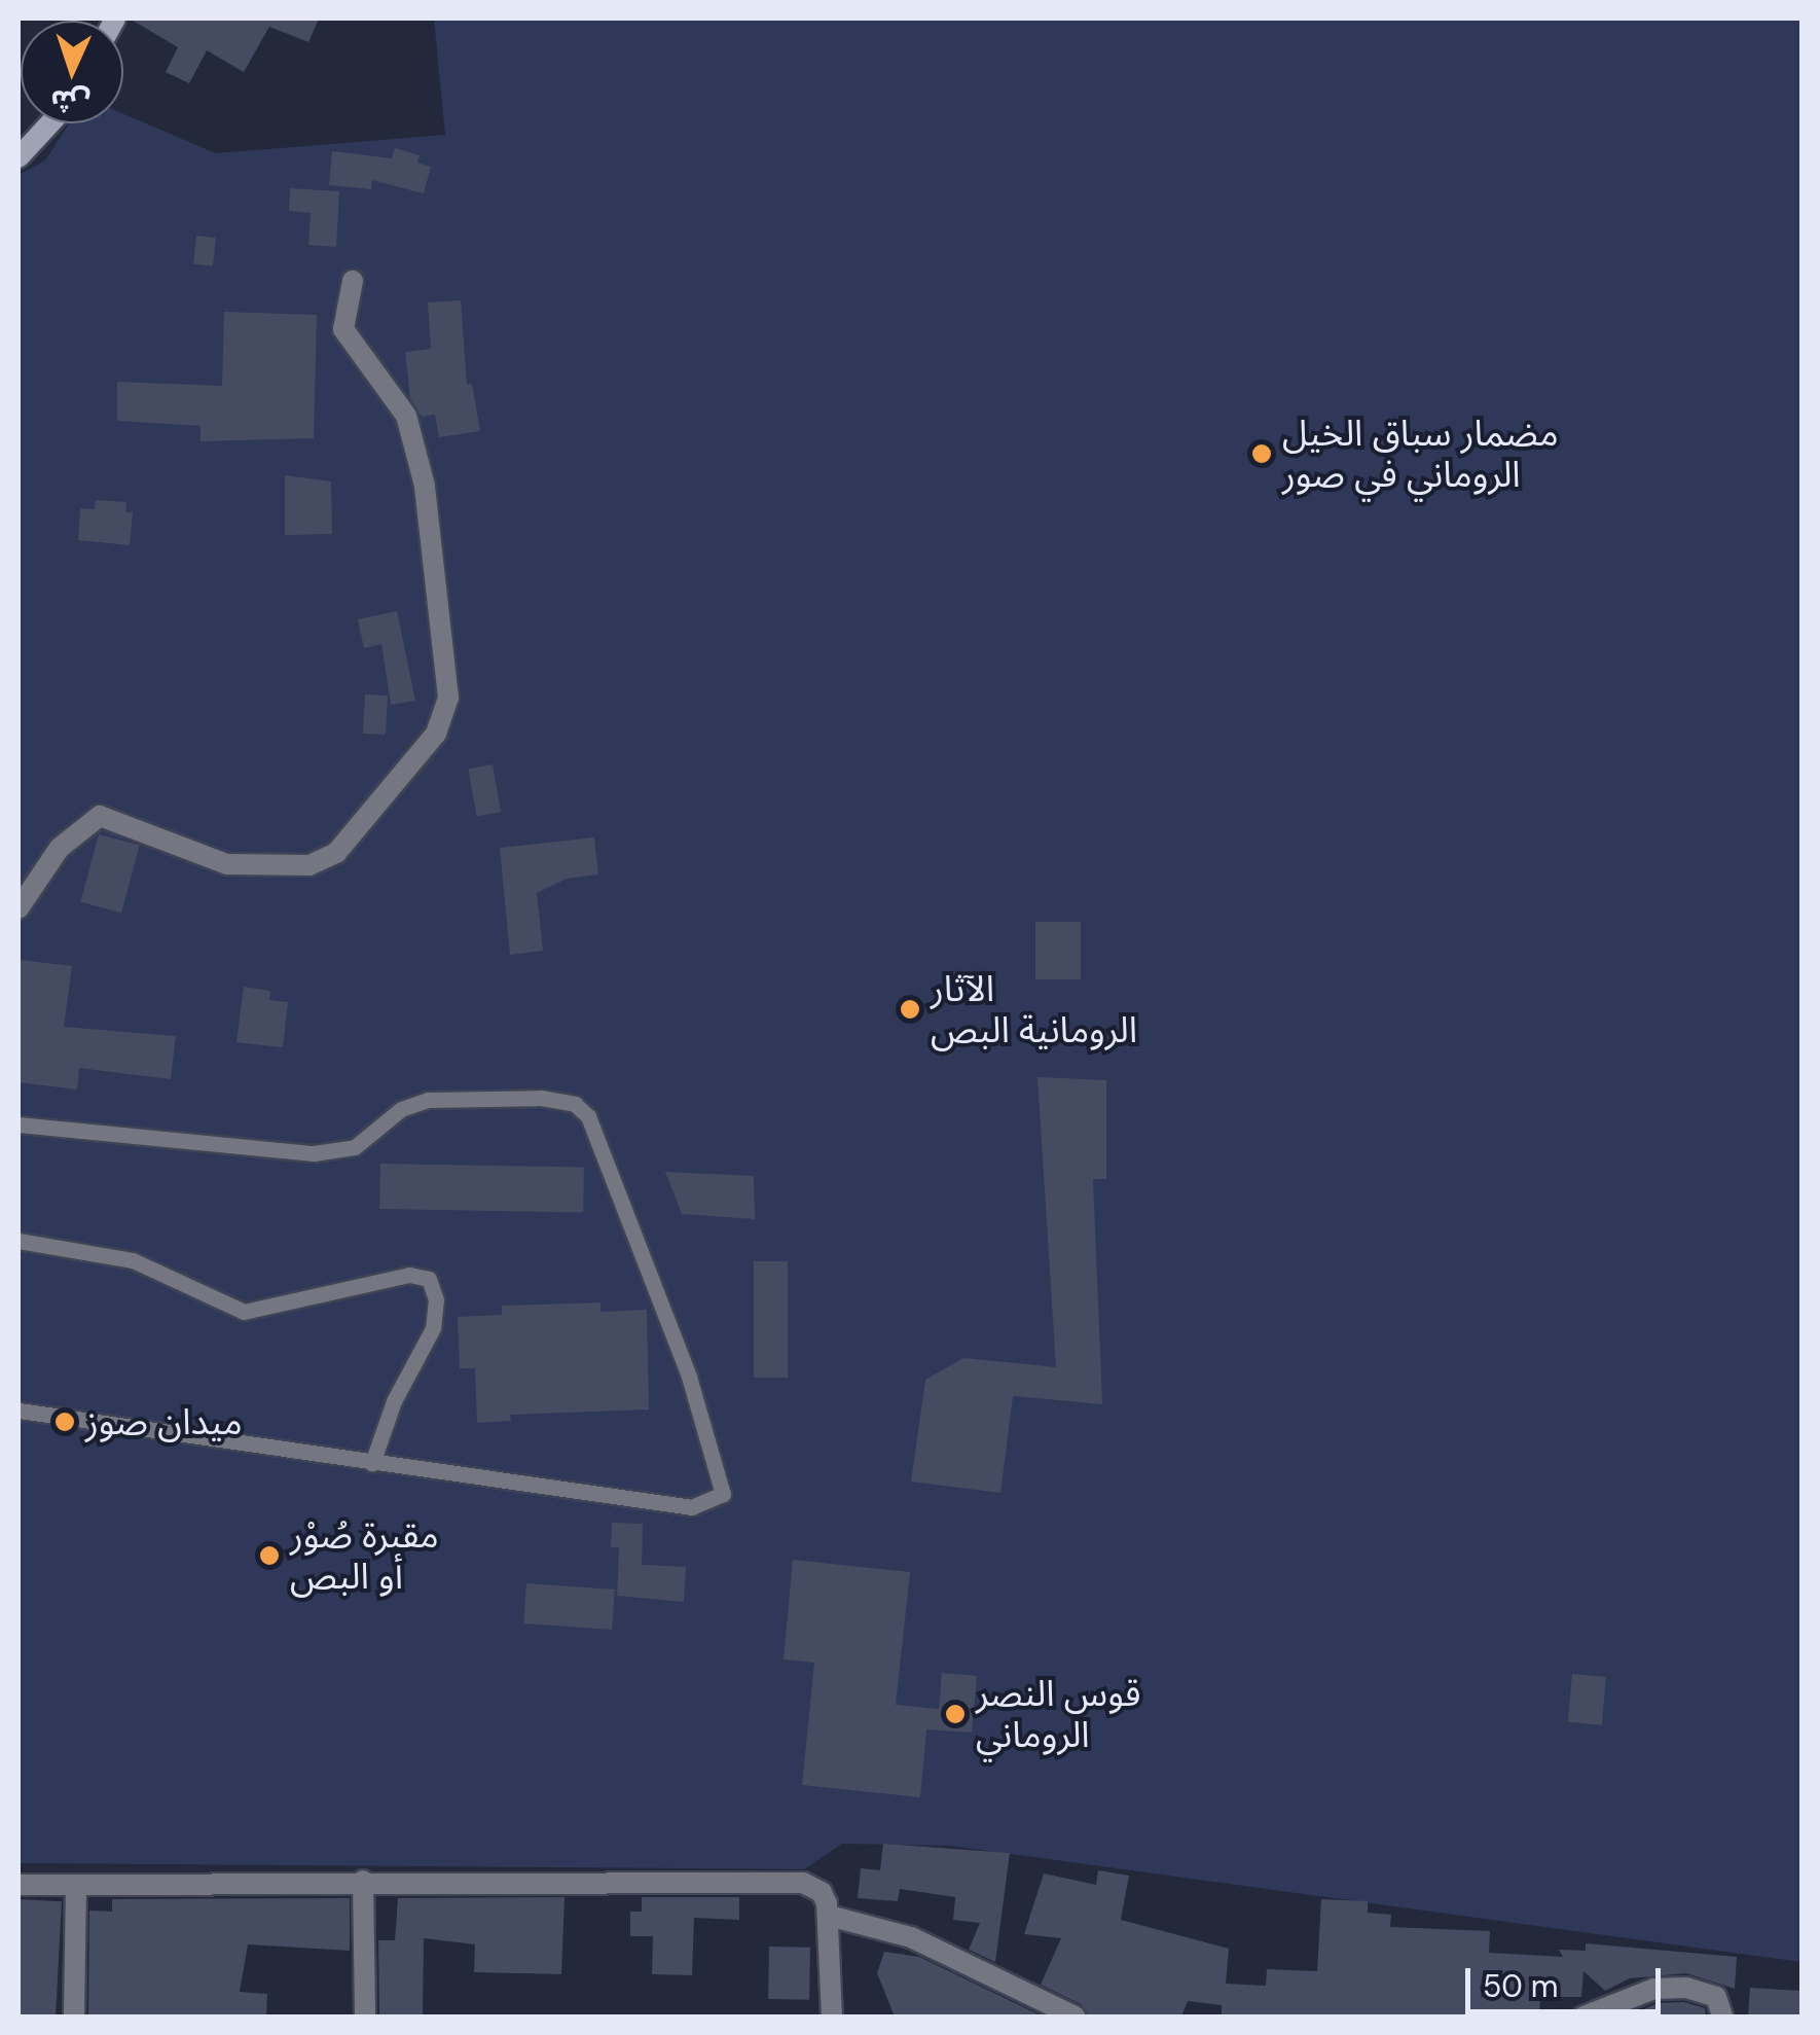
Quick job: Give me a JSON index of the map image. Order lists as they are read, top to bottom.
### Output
{
  "places": [
    "مضمار سباق الخيل الروماني في صور",
    "الآثار الرومانية البص",
    "ميدان صوز",
    "مقبرة صُوْر أو البص",
    "قوس النصر الروماني"
  ],
  "scale_bar": "50 m",
  "north": "bottom"
}
